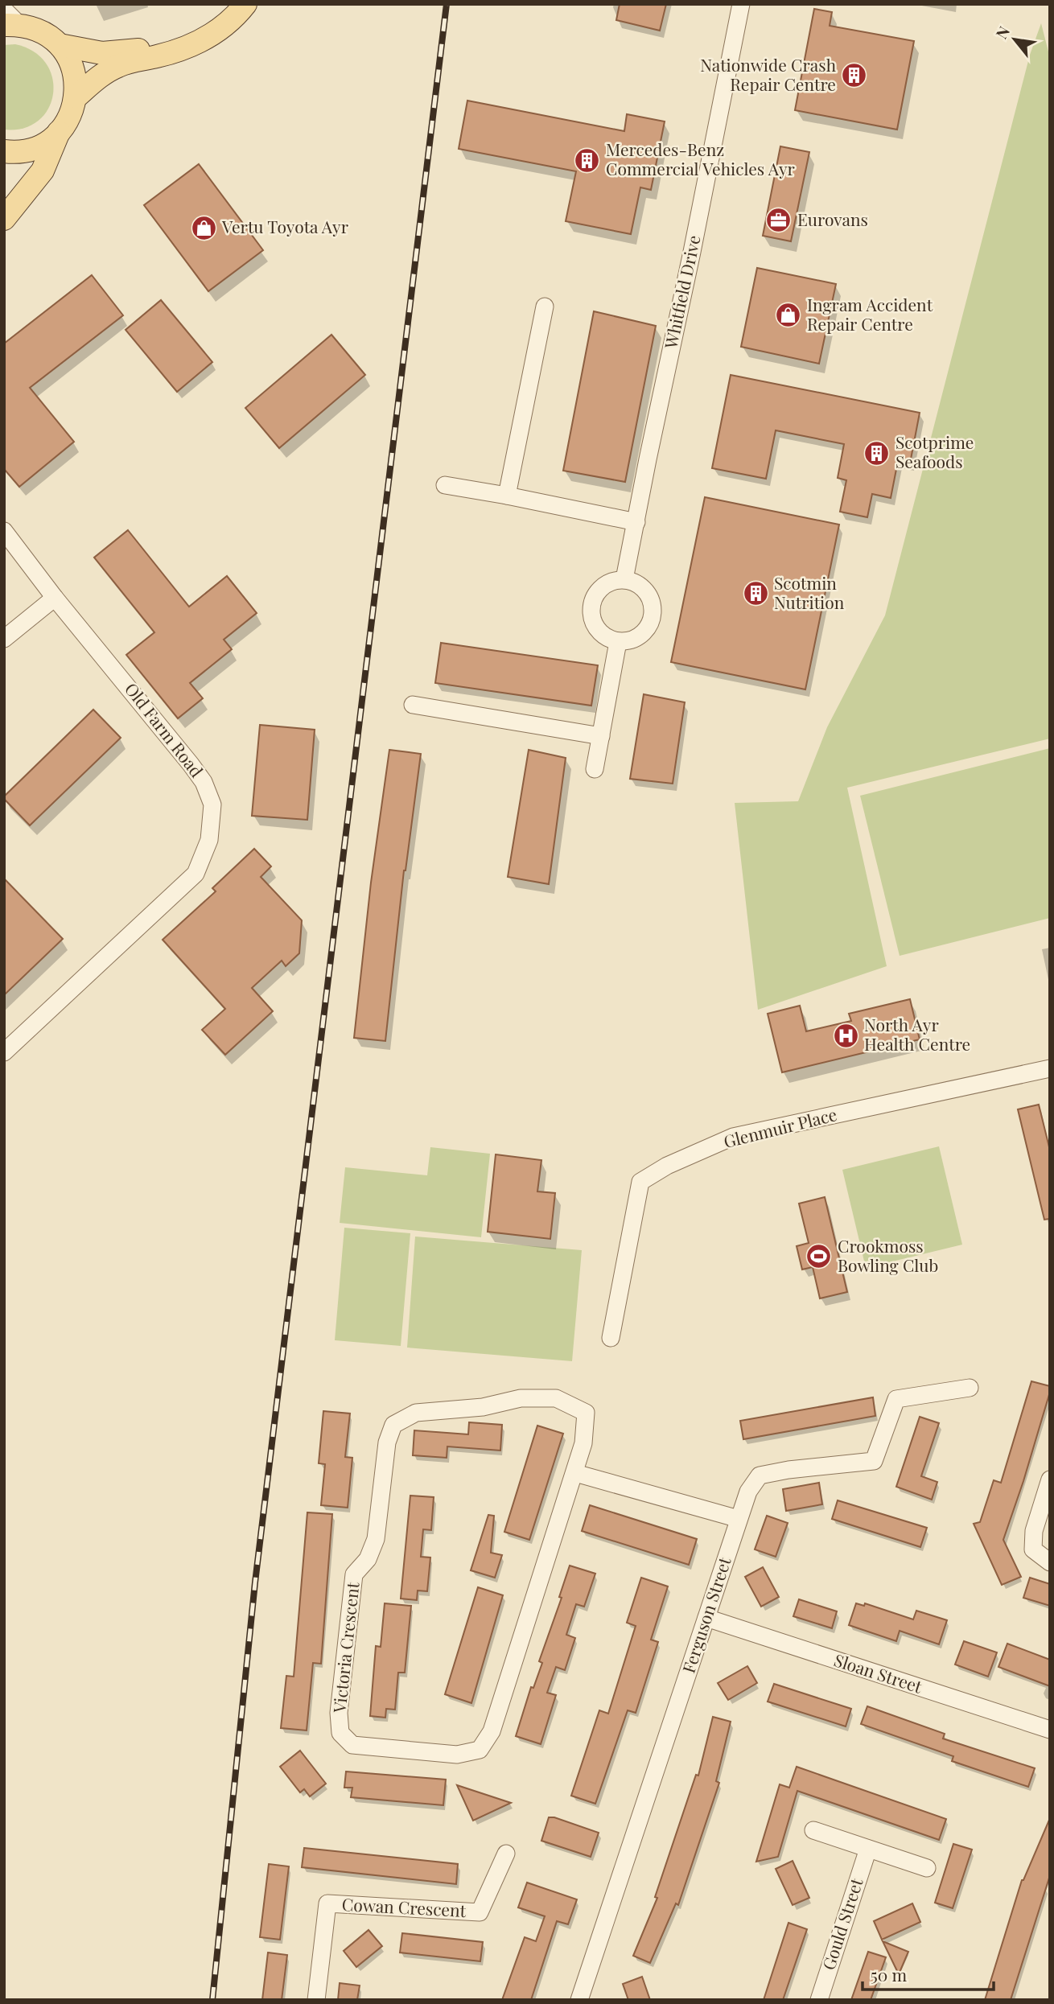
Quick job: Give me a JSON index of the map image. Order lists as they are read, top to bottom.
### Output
{
  "streets": {
    "street": [
      "Whitfield Drive",
      "Old Farm Road",
      "Glenmuir Place",
      "Ferguson Street",
      "Victoria Crescent",
      "Sloan Street",
      "Cowan Crescent",
      "Gould Street"
    ]
  },
  "crossings": [
    ["Ferguson Street", "Sloan Street"]
  ],
  "places": {
    "building": [
      "Nationwide Crash Repair Centre",
      "Mercedes-Benz Commercial Vehicles Ayr",
      "Scotprime Seafoods",
      "Scotmin Nutrition"
    ],
    "office": ["Eurovans"],
    "shop": ["Vertu Toyota Ayr", "Ingram Accident Repair Centre"],
    "hospital": ["North Ayr Health Centre"],
    "sports": ["Crookmoss Bowling Club"]
  },
  "scale_bar": "50 m",
  "north": "top left"
}
